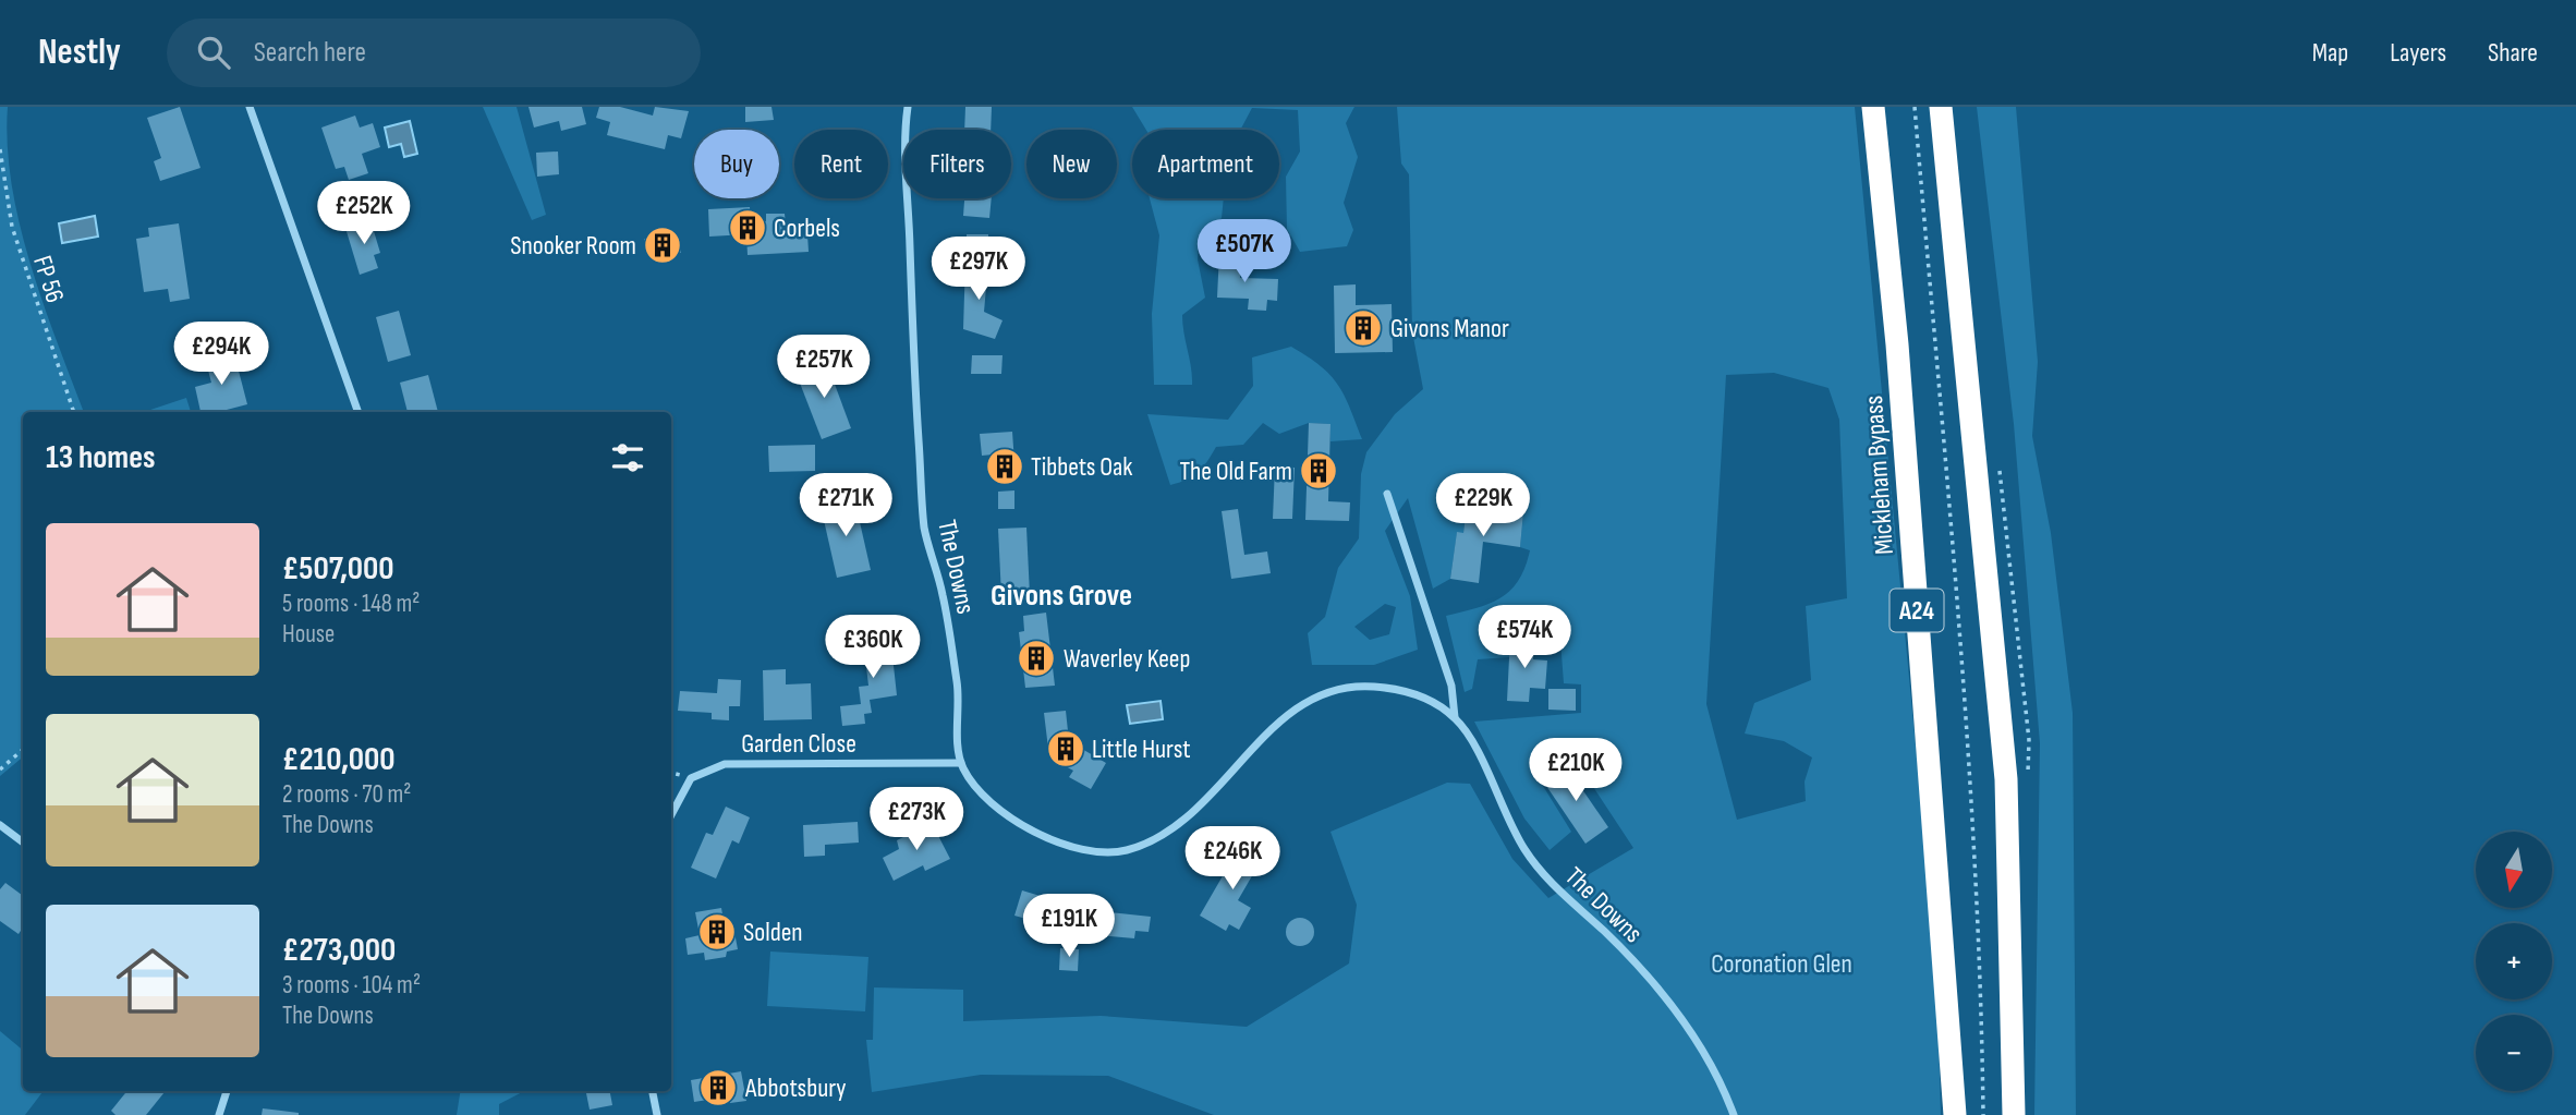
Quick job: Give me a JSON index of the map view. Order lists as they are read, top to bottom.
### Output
{
  "streets": {
    "highway": ["Mickleham Bypass", "A24"],
    "street": ["The Downs", "Garden Close"],
    "path": ["FP 56"]
  },
  "crossings": [
    ["The Downs", "Garden Close"]
  ],
  "districts": ["Givons Grove"],
  "parks": ["Coronation Glen"],
  "places": {
    "building": [
      "Corbels",
      "Snooker Room",
      "Givons Manor",
      "Tibbets Oak",
      "The Old Farm",
      "Waverley Keep",
      "Little Hurst",
      "Solden",
      "Abbotsbury"
    ]
  },
  "north": "bottom",
  "page": {
    "header": "Nestly",
    "search": "Search here",
    "nav": ["Map", "Layers", "Share"],
    "chip": [
      "Buy",
      "Rent",
      "Filters",
      "New",
      "Apartment"
    ],
    "price": [
      "£252K",
      "£507K",
      "£297K",
      "£294K",
      "£257K",
      "£271K",
      "£229K",
      "£574K",
      "£360K",
      "£210K",
      "£273K",
      "£246K",
      "£191K"
    ],
    "heading": "13 homes",
    "list": [
      {
        "name": "£507,000",
        "note": "5 rooms · 148 m² · House"
      },
      {
        "name": "£210,000",
        "note": "2 rooms · 70 m² · The Downs"
      },
      {
        "name": "£273,000",
        "note": "3 rooms · 104 m² · The Downs"
      }
    ],
    "map_buttons": ["+", "−"]
  }
}
